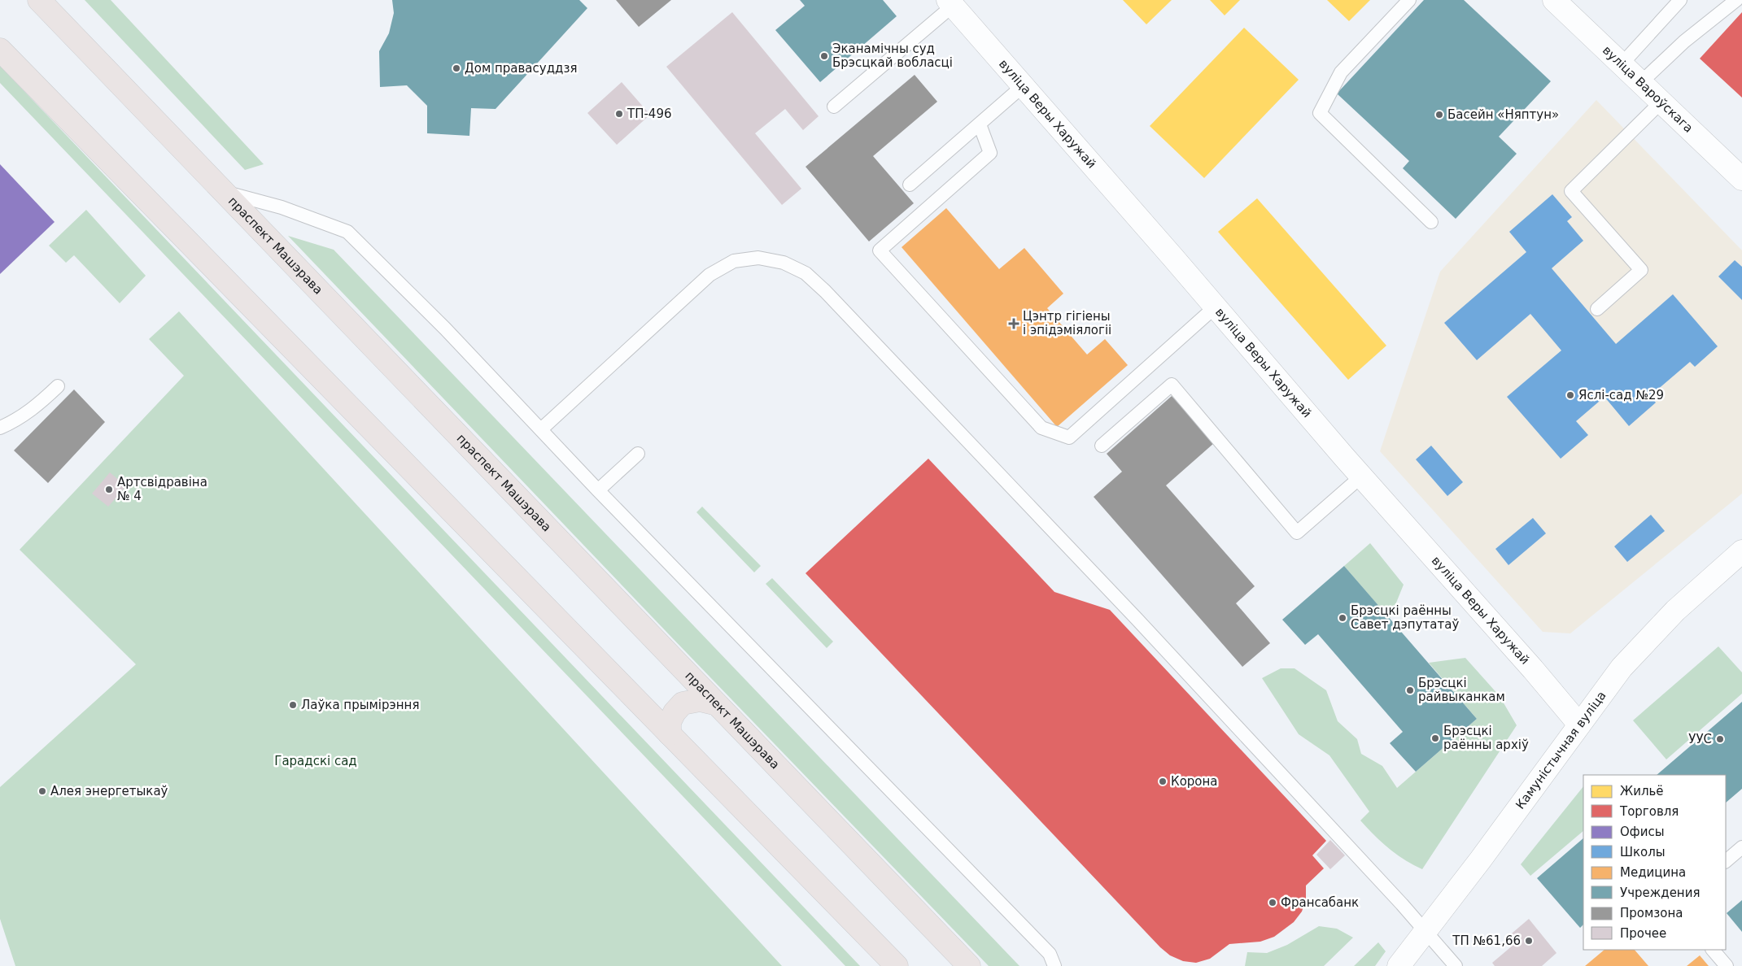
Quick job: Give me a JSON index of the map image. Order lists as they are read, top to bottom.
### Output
{
  "streets": {
    "main road": ["праспект Машэрава"],
    "street": ["вуліца Вароўскага", "вуліца Веры Харужай", "Камуністычная вуліца"]
  },
  "crossings": [
    ["вуліца Веры Харужай", "Камуністычная вуліца"]
  ],
  "parks": ["Гарадскі сад"],
  "places": {
    "other": [
      "Эканамічны суд Брэсцкай вобласці",
      "Дом правасуддзя",
      "ТП-496",
      "Басейн «Няптун»",
      "Яслі-сад №29",
      "Артсвідравіна № 4",
      "Брэсцкі раённы Савет дэпутатаў",
      "Брэсцкі райвыканкам",
      "Лаўка прымірэння",
      "Брэсцкі раённы архіў",
      "УУС",
      "Корона",
      "Алея энергетыкаў",
      "Франсабанк",
      "ТП №61,66"
    ],
    "health": ["Цэнтр гігіены і эпідэміялогіі"]
  },
  "legend": [
    "Жильё",
    "Торговля",
    "Офисы",
    "Школы",
    "Медицина",
    "Учреждения",
    "Промзона",
    "Прочее"
  ]
}
